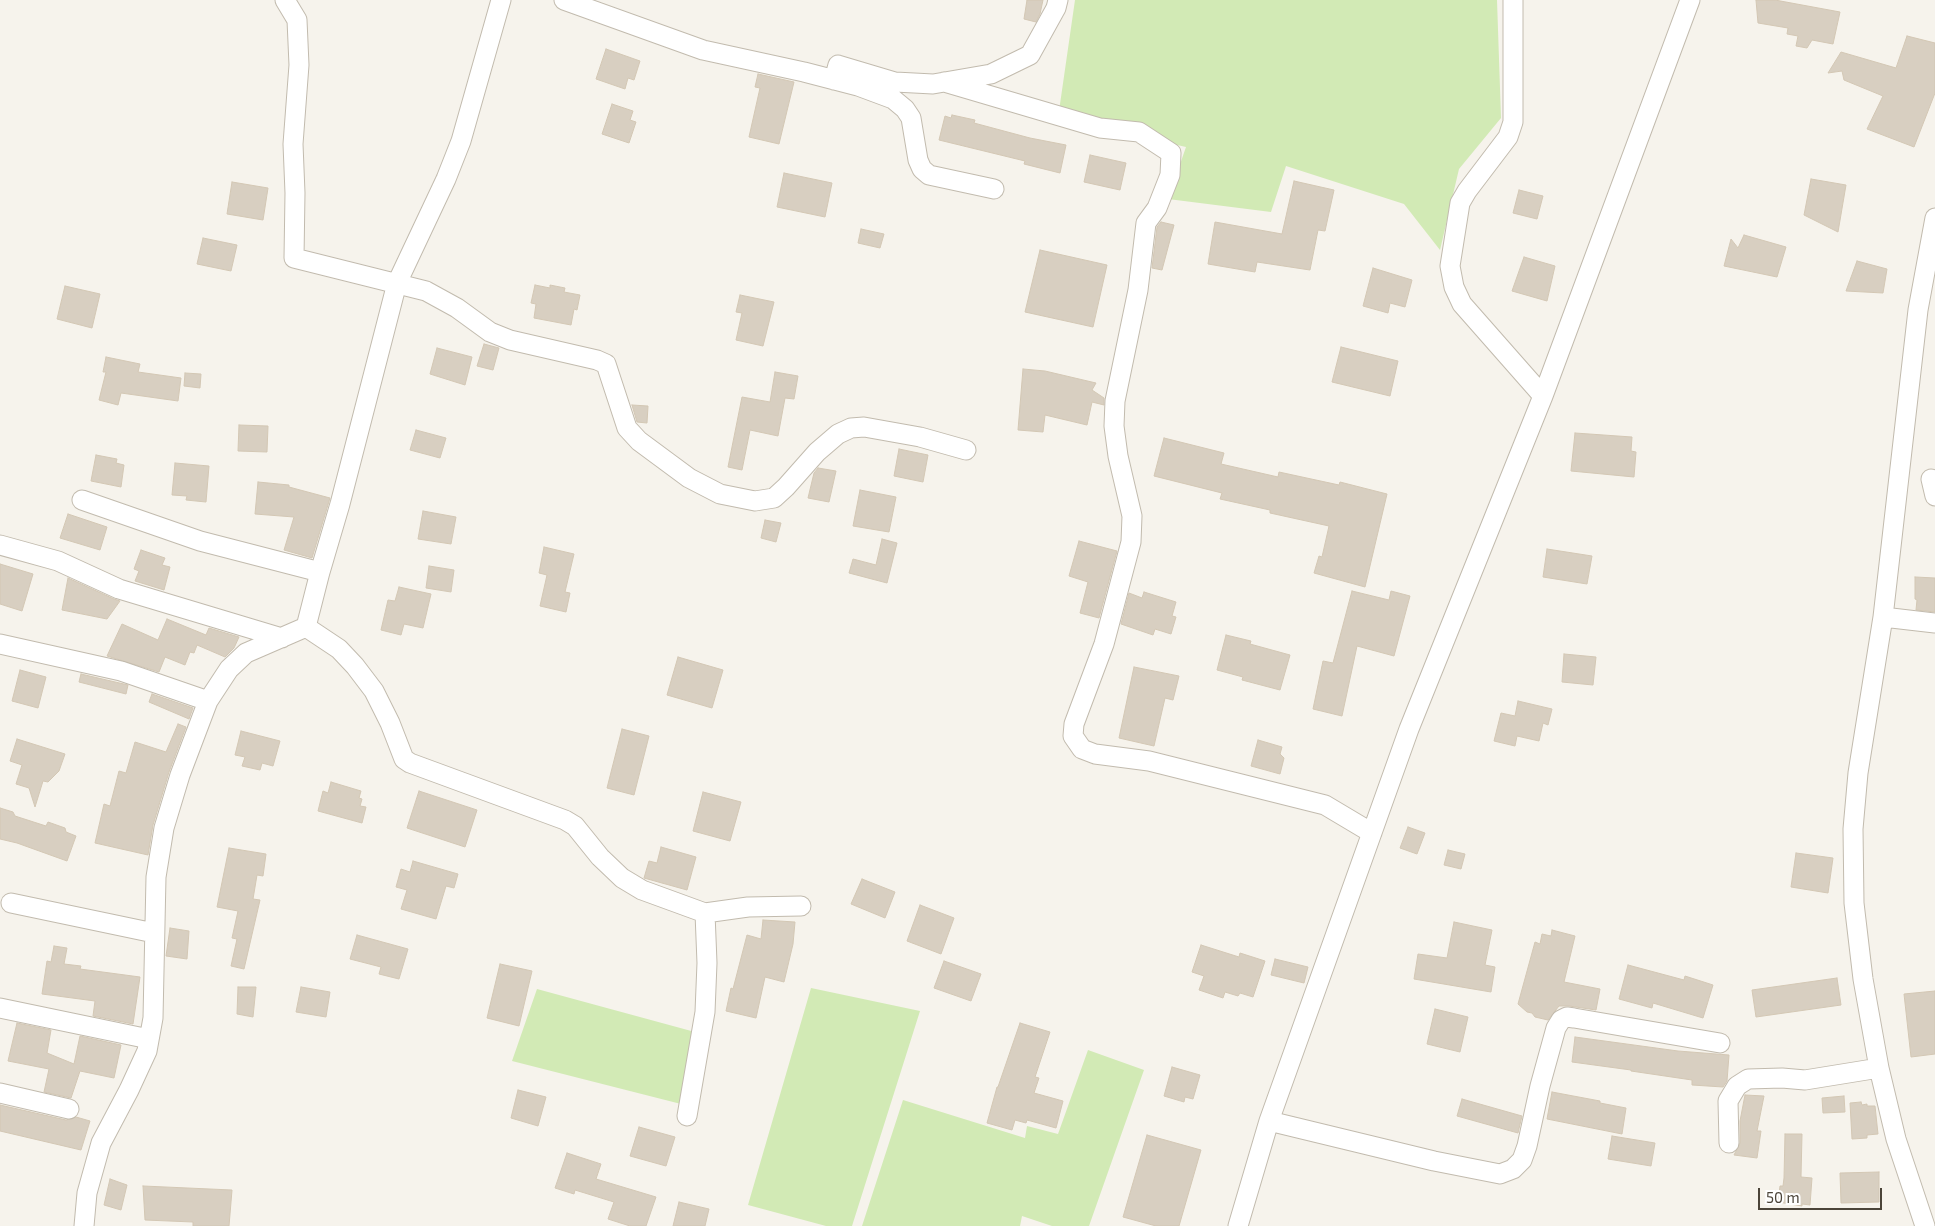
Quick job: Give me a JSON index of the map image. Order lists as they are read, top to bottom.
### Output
{
  "scale_bar": "50 m"
}
